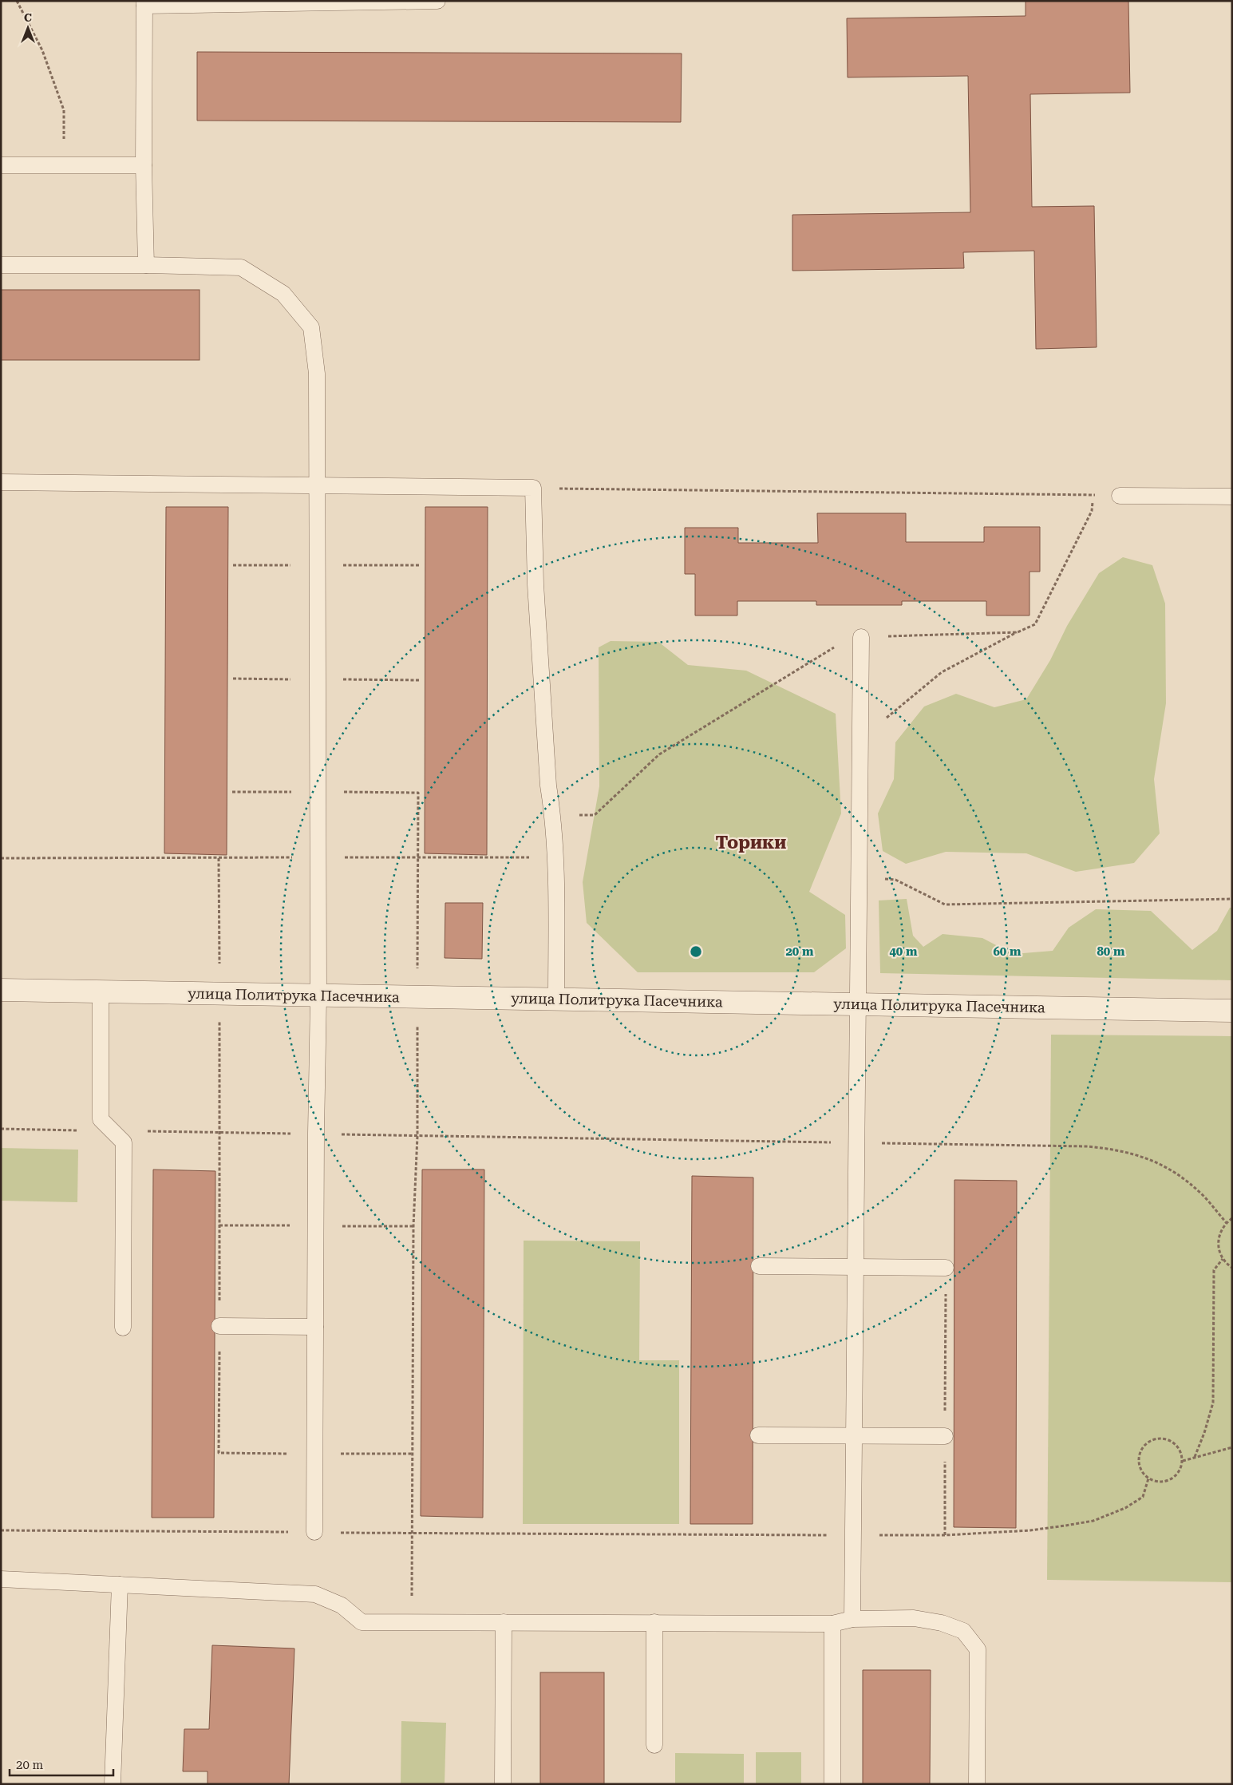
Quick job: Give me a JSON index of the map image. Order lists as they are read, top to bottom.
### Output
{
  "streets": {
    "street": ["улица Политрука Пасечника"]
  },
  "districts": ["Торики"],
  "scale_bar": "20 m",
  "north": "top",
  "rings": [
    "20 m",
    "40 m",
    "60 m",
    "80 m"
  ]
}
